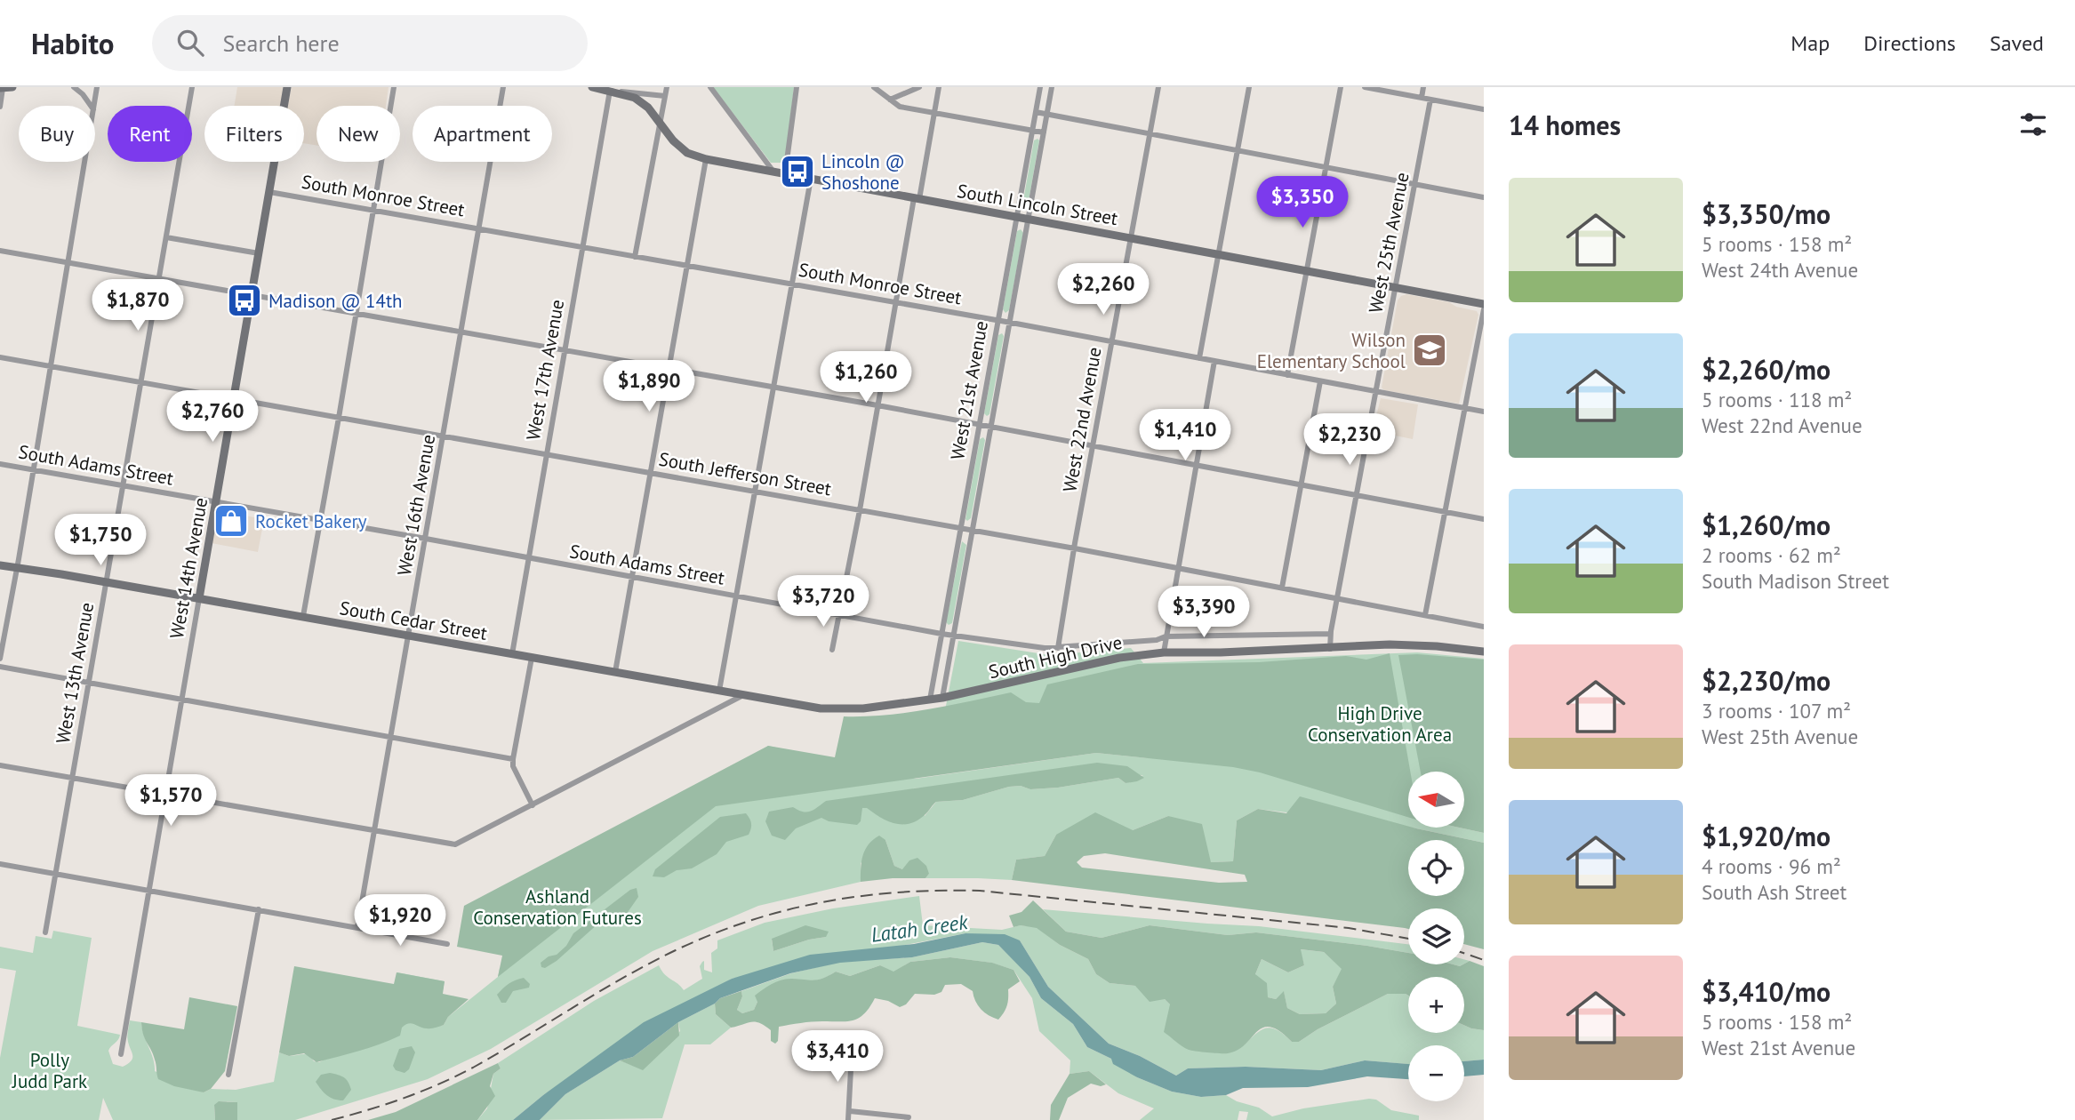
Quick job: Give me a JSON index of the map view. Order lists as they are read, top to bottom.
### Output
{
  "streets": {
    "main road": [
      "South Lincoln Street",
      "West 14th Avenue",
      "South Cedar Street",
      "South High Drive"
    ],
    "street": [
      "South Monroe Street",
      "West 25th Avenue",
      "West 17th Avenue",
      "West 21st Avenue",
      "West 22nd Avenue",
      "South Adams Street",
      "South Jefferson Street",
      "West 16th Avenue",
      "West 13th Avenue"
    ]
  },
  "crossings": [
    ["South Monroe Street", "West 25th Avenue"],
    ["South Monroe Street", "West 17th Avenue"],
    ["South Monroe Street", "West 21st Avenue"],
    ["South Monroe Street", "West 22nd Avenue"],
    ["South Monroe Street", "West 16th Avenue"],
    ["South Monroe Street", "West 14th Avenue"],
    ["South Lincoln Street", "West 25th Avenue"],
    ["South Lincoln Street", "West 17th Avenue"],
    ["South Lincoln Street", "West 21st Avenue"],
    ["South Lincoln Street", "West 22nd Avenue"],
    ["West 25th Avenue", "South Adams Street"],
    ["West 25th Avenue", "South Jefferson Street"],
    ["West 25th Avenue", "South High Drive"],
    ["West 17th Avenue", "South Adams Street"],
    ["West 17th Avenue", "South Jefferson Street"],
    ["West 17th Avenue", "South Cedar Street"],
    ["West 21st Avenue", "South Adams Street"],
    ["West 21st Avenue", "South Jefferson Street"],
    ["West 21st Avenue", "South High Drive"],
    ["West 22nd Avenue", "South Adams Street"],
    ["West 22nd Avenue", "South Jefferson Street"],
    ["South Adams Street", "West 16th Avenue"],
    ["South Adams Street", "West 14th Avenue"],
    ["South Adams Street", "West 13th Avenue"],
    ["South Jefferson Street", "West 16th Avenue"],
    ["South Jefferson Street", "West 14th Avenue"],
    ["South Jefferson Street", "West 13th Avenue"],
    ["West 16th Avenue", "South Cedar Street"],
    ["West 14th Avenue", "South Cedar Street"],
    ["South Cedar Street", "South High Drive"],
    ["South Cedar Street", "West 13th Avenue"]
  ],
  "water": ["Latah Creek"],
  "parks": ["High Drive Conservation Area", "Ashland Conservation Futures", "Polly Judd Park"],
  "places": {
    "bus stop": ["Lincoln @ Shoshone", "Madison @ 14th"],
    "school or university": ["Wilson Elementary School"],
    "shop": ["Rocket Bakery"]
  },
  "north": "left",
  "page": {
    "header": "Habito",
    "search": "Search here",
    "nav": ["Map", "Directions", "Saved"],
    "heading": "14 homes",
    "chip": [
      "Buy",
      "Rent",
      "Filters",
      "New",
      "Apartment"
    ],
    "list": [
      {
        "name": "$3,350/mo",
        "note": "5 rooms · 158 m² · West 24th Avenue"
      },
      {
        "name": "$2,260/mo",
        "note": "5 rooms · 118 m² · West 22nd Avenue"
      },
      {
        "name": "$1,260/mo",
        "note": "2 rooms · 62 m² · South Madison Street"
      },
      {
        "name": "$2,230/mo",
        "note": "3 rooms · 107 m² · West 25th Avenue"
      },
      {
        "name": "$1,920/mo",
        "note": "4 rooms · 96 m² · South Ash Street"
      },
      {
        "name": "$3,410/mo",
        "note": "5 rooms · 158 m² · West 21st Avenue"
      }
    ],
    "price": [
      "$3,350",
      "$2,260",
      "$1,870",
      "$1,260",
      "$1,890",
      "$2,760",
      "$1,410",
      "$2,230",
      "$1,750",
      "$3,720",
      "$3,390",
      "$1,570",
      "$1,920",
      "$3,410"
    ],
    "map_buttons": ["+", "−"]
  }
}
